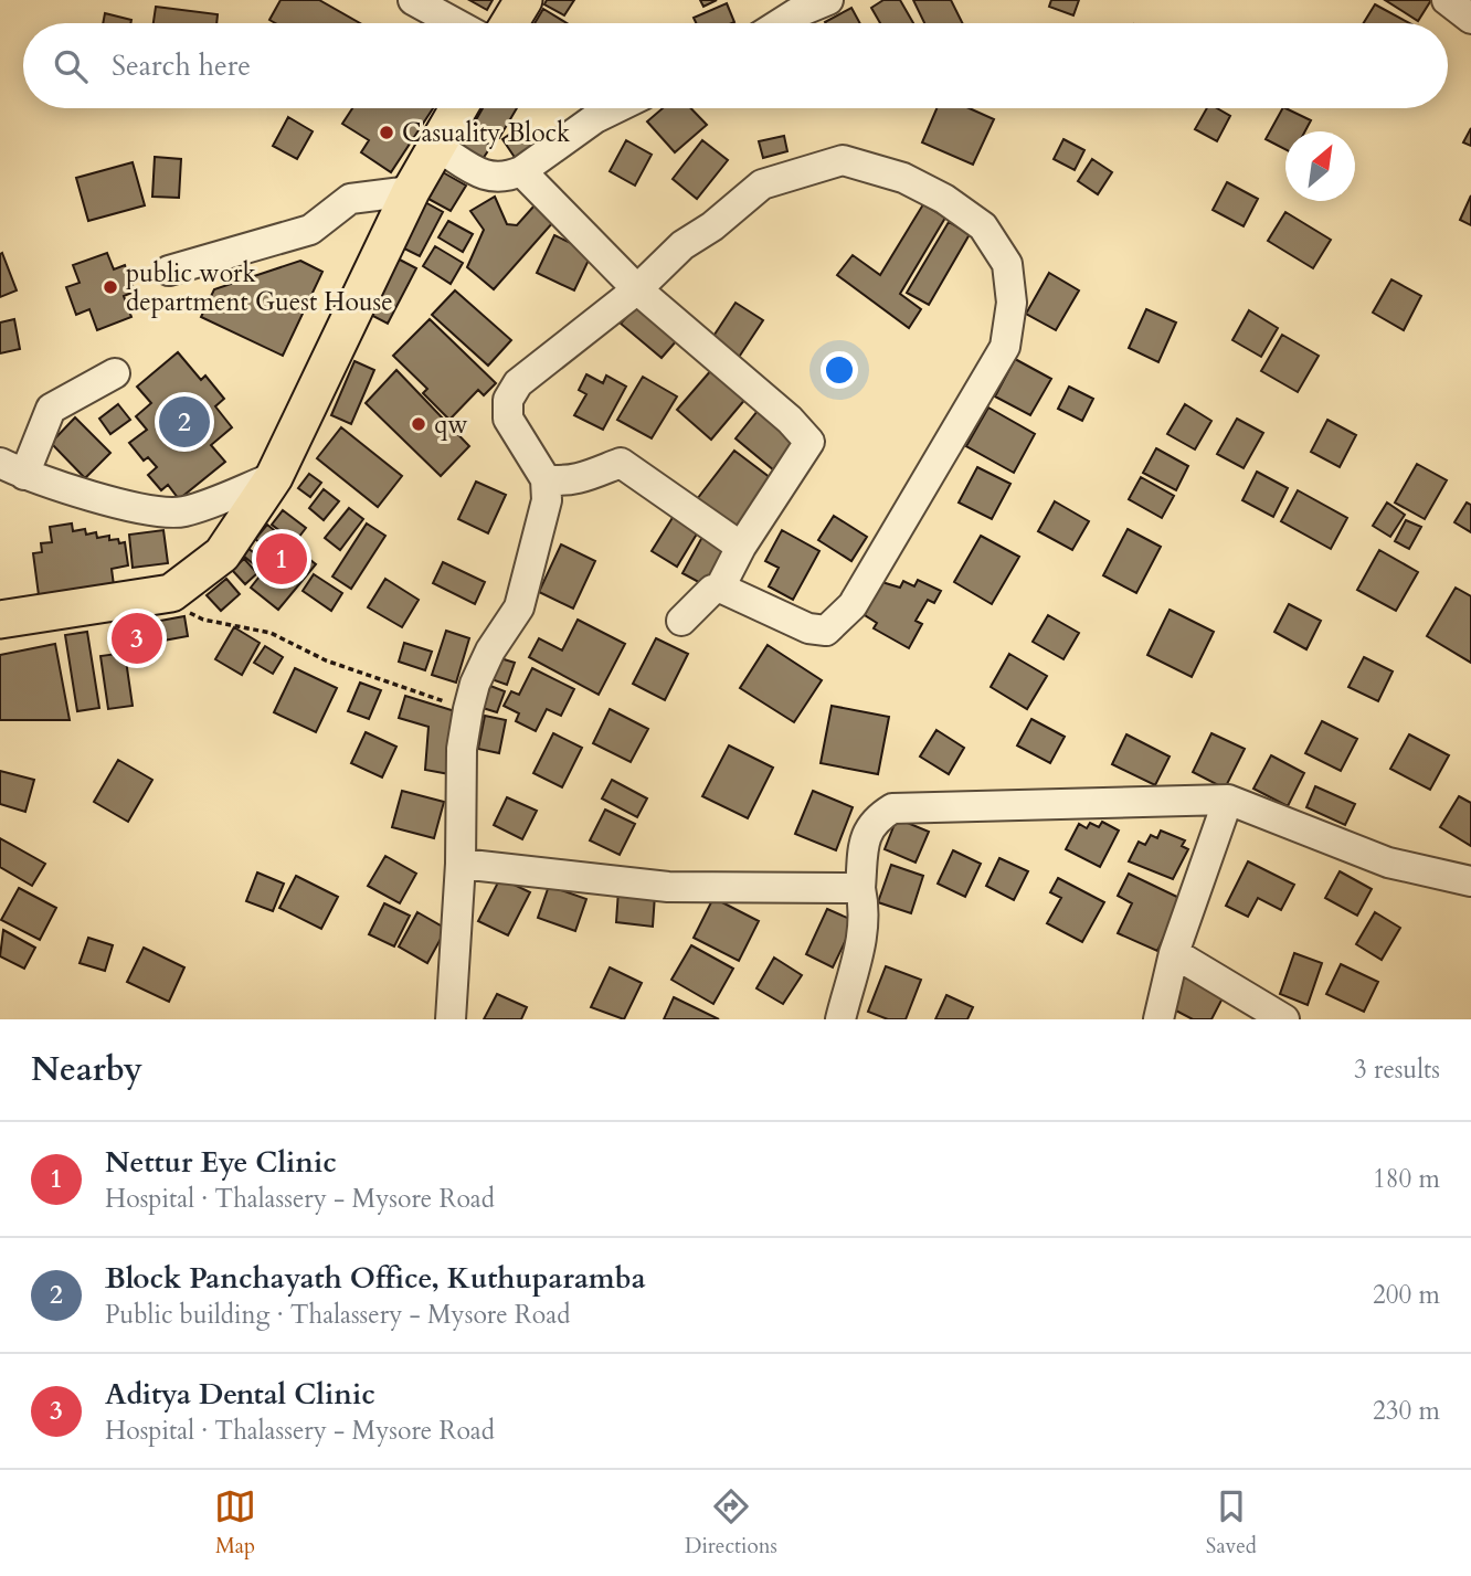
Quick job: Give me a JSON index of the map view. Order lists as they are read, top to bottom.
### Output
{
  "places": ["Casuality Block", "public work department Guest House", "qw"],
  "north": "top right",
  "page": {
    "search": "Search here",
    "pins": ["2", "1", "3"],
    "heading": ["Nearby", "3 results"],
    "list": [
      {
        "mark": "1",
        "name": "Nettur Eye Clinic",
        "note": "Hospital · Thalassery - Mysore Road",
        "value": "180 m"
      },
      {
        "mark": "2",
        "name": "Block Panchayath Office, Kuthuparamba",
        "note": "Public building · Thalassery - Mysore Road",
        "value": "200 m"
      },
      {
        "mark": "3",
        "name": "Aditya Dental Clinic",
        "note": "Hospital · Thalassery - Mysore Road",
        "value": "230 m"
      }
    ],
    "nav": ["Map", "Directions", "Saved"]
  }
}
